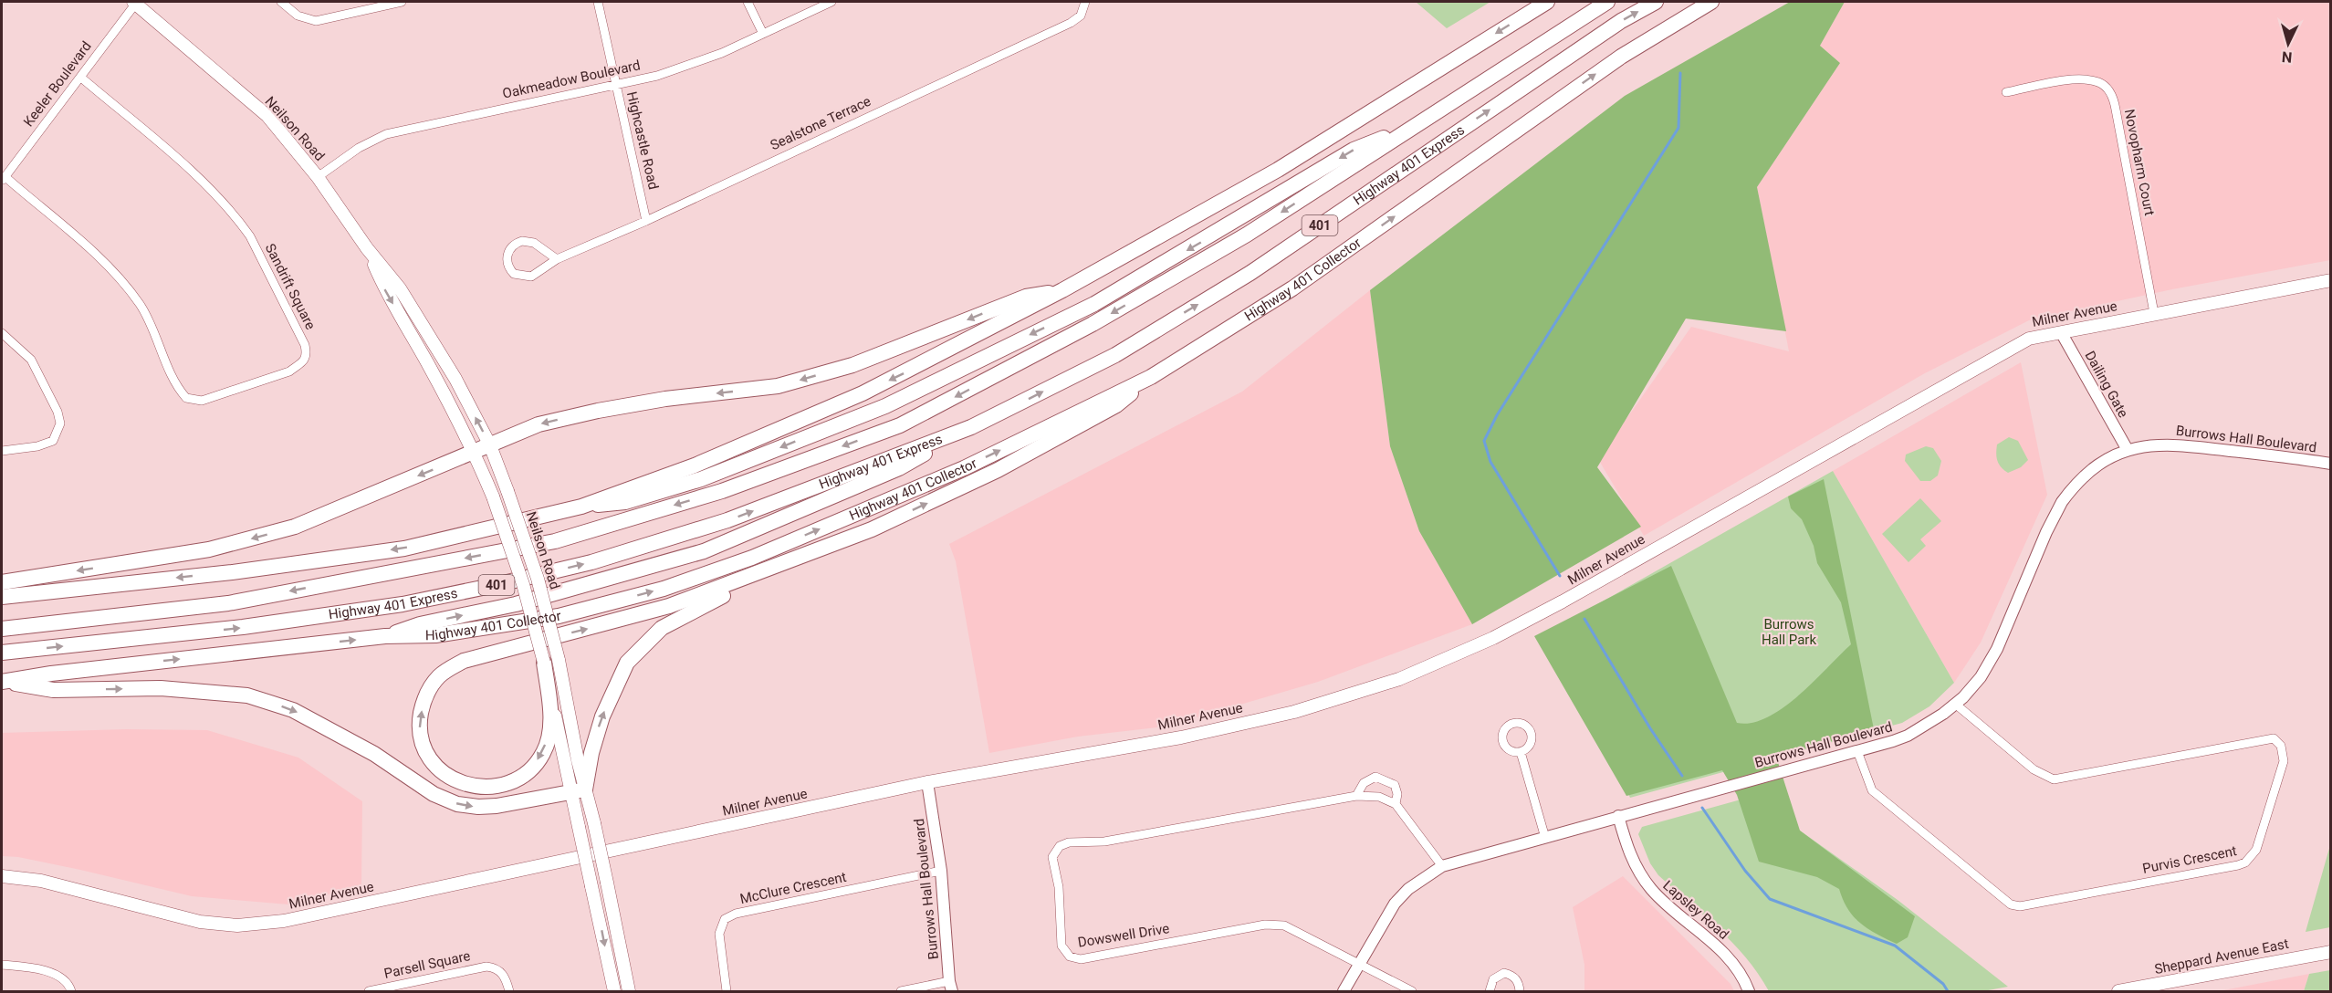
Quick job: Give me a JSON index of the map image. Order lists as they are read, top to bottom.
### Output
{
  "streets": {
    "highway": ["Highway 401 Express", "401", "Highway 401 Collector"],
    "main road": ["Neilson Road", "Milner Avenue", "Sheppard Avenue East"],
    "street": [
      "Oakmeadow Boulevard",
      "Keeler Boulevard",
      "Sealstone Terrace",
      "Highcastle Road",
      "Novopharm Court",
      "Sandrift Square",
      "Dailing Gate",
      "Burrows Hall Boulevard",
      "Purvis Crescent",
      "McClure Crescent",
      "Lapsley Road",
      "Dowswell Drive",
      "Parsell Square"
    ]
  },
  "crossings": [
    ["Oakmeadow Boulevard", "Neilson Road"],
    ["Oakmeadow Boulevard", "Highcastle Road"],
    ["Keeler Boulevard", "Neilson Road"],
    ["Keeler Boulevard", "Sandrift Square"],
    ["Sealstone Terrace", "Highcastle Road"],
    ["Novopharm Court", "Milner Avenue"],
    ["Milner Avenue", "Dailing Gate"],
    ["Milner Avenue", "Burrows Hall Boulevard"],
    ["Dailing Gate", "Burrows Hall Boulevard"],
    ["Burrows Hall Boulevard", "Purvis Crescent"],
    ["Burrows Hall Boulevard", "McClure Crescent"],
    ["Burrows Hall Boulevard", "Lapsley Road"],
    ["Burrows Hall Boulevard", "Dowswell Drive"]
  ],
  "parks": ["Burrows Hall Park"],
  "north": "bottom"
}
